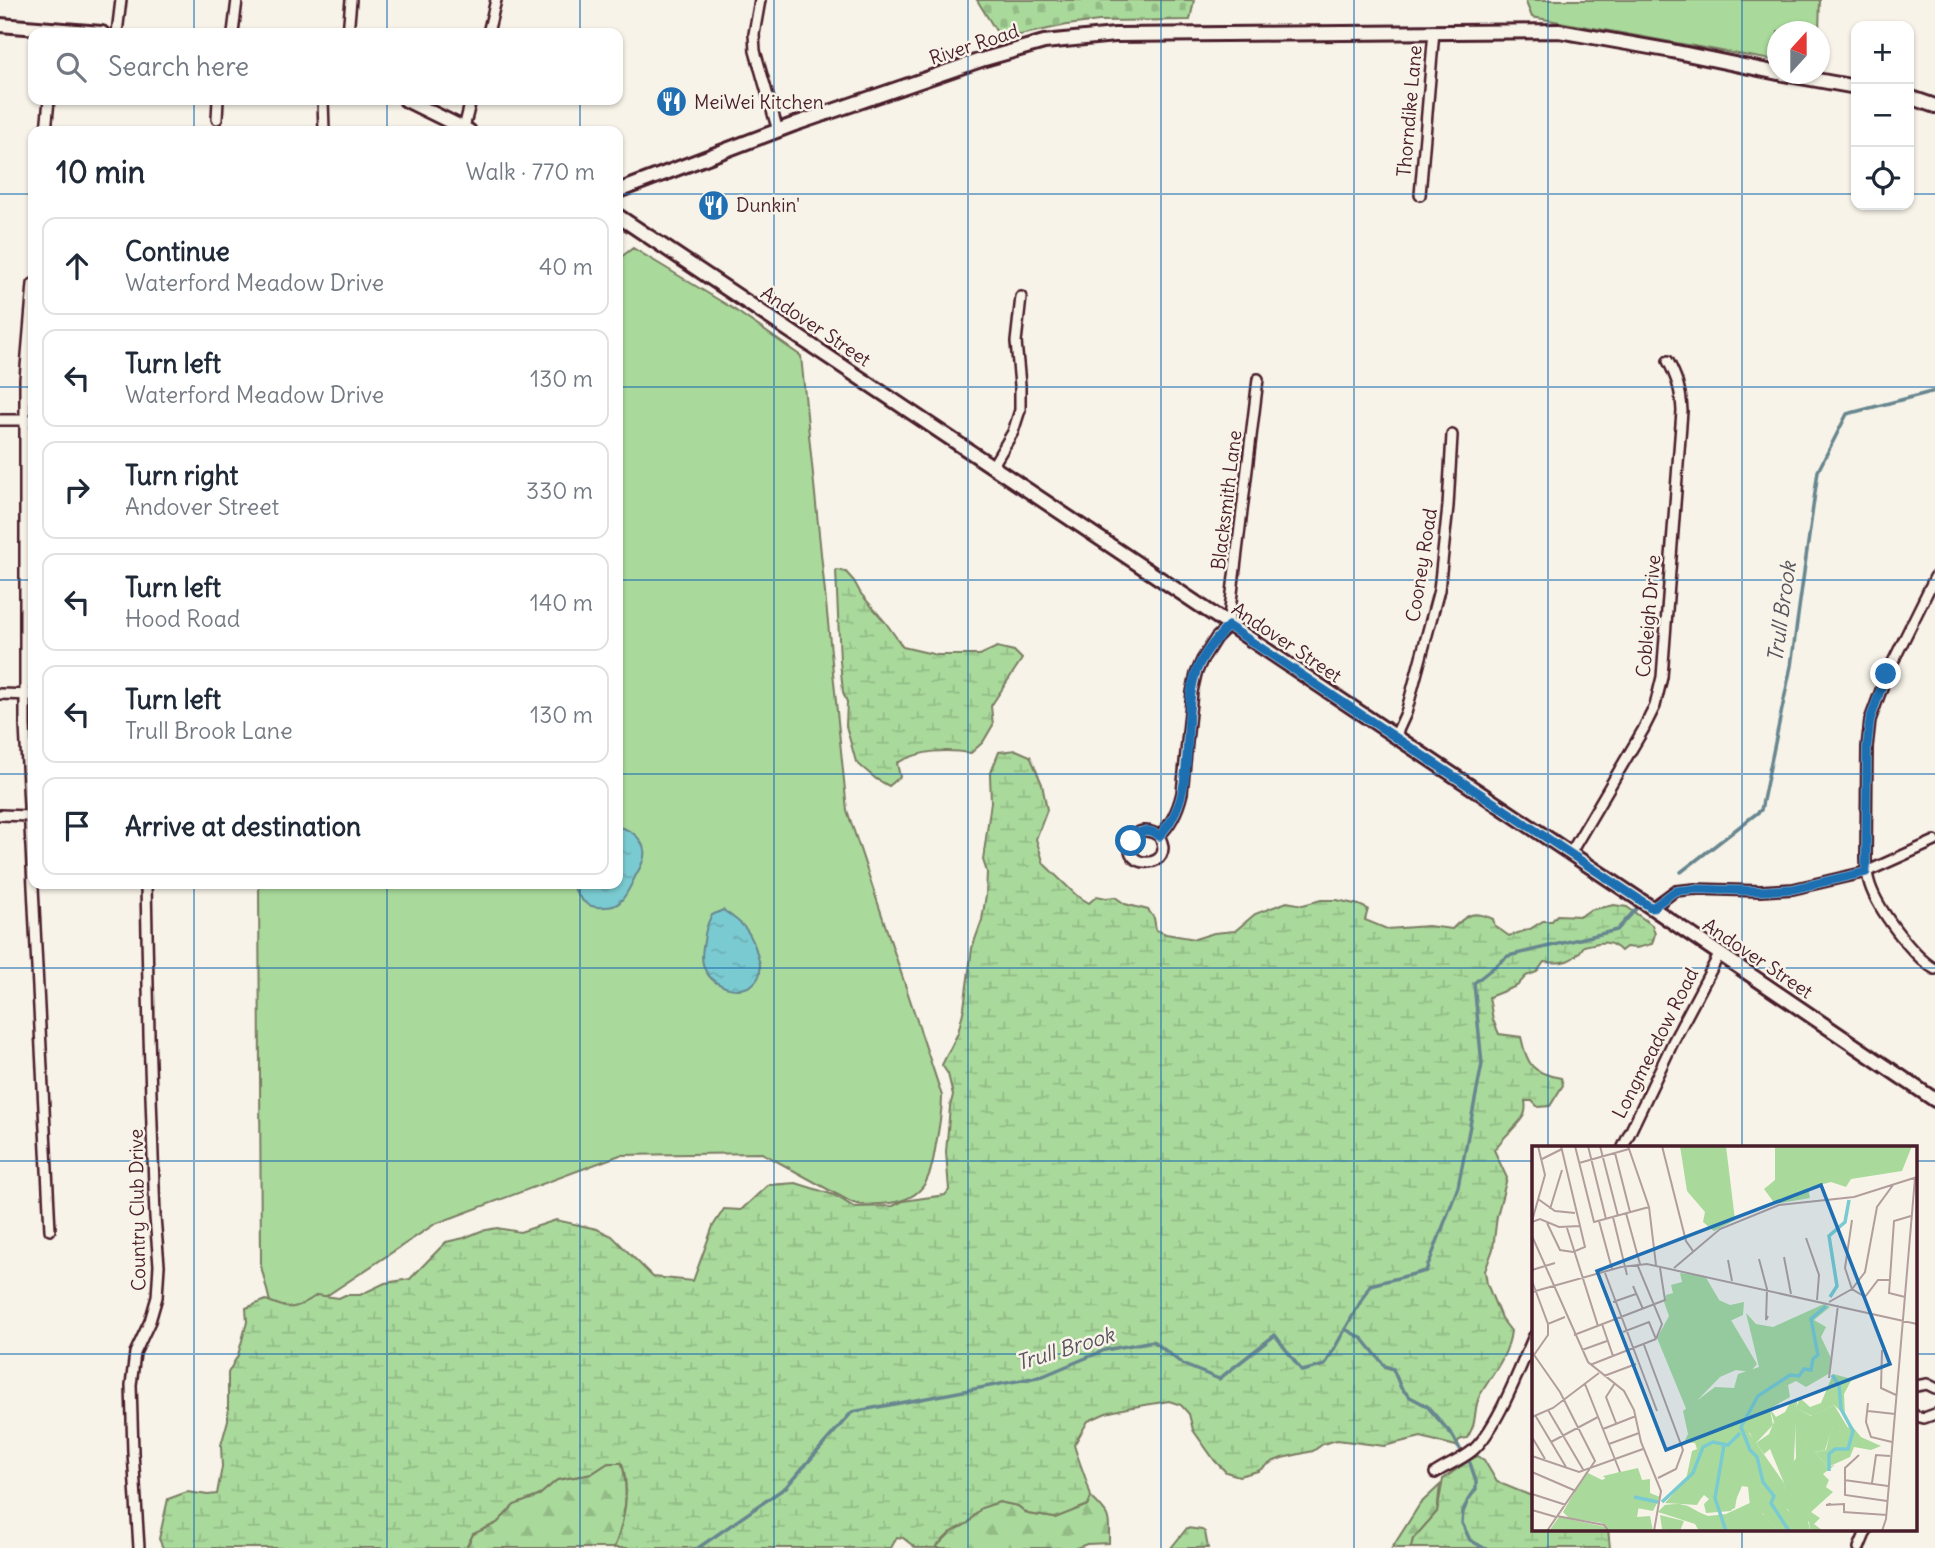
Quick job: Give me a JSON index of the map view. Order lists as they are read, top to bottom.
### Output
{
  "streets": {
    "main road": ["River Road", "Andover Street"],
    "street": [
      "Thorndike Lane",
      "Blacksmith Lane",
      "Cooney Road",
      "Cobleigh Drive",
      "Longmeadow Road",
      "Country Club Drive"
    ]
  },
  "crossings": [
    ["River Road", "Thorndike Lane"],
    ["Andover Street", "Blacksmith Lane"],
    ["Andover Street", "Cooney Road"],
    ["Andover Street", "Cobleigh Drive"],
    ["Andover Street", "Longmeadow Road"]
  ],
  "water": ["Trull Brook"],
  "places": {
    "restaurant": ["MeiWei Kitchen", "Dunkin'"]
  },
  "north": "top",
  "page": {
    "map_buttons": ["+", "−"],
    "search": "Search here",
    "heading": ["10 min", "Walk · 770 m"],
    "list": [
      ["Continue", "Waterford Meadow Drive", "40 m"],
      ["Turn left", "Waterford Meadow Drive", "130 m"],
      ["Turn right", "Andover Street", "330 m"],
      ["Turn left", "Hood Road", "140 m"],
      ["Turn left", "Trull Brook Lane", "130 m"],
      "Arrive at destination"
    ]
  }
}
